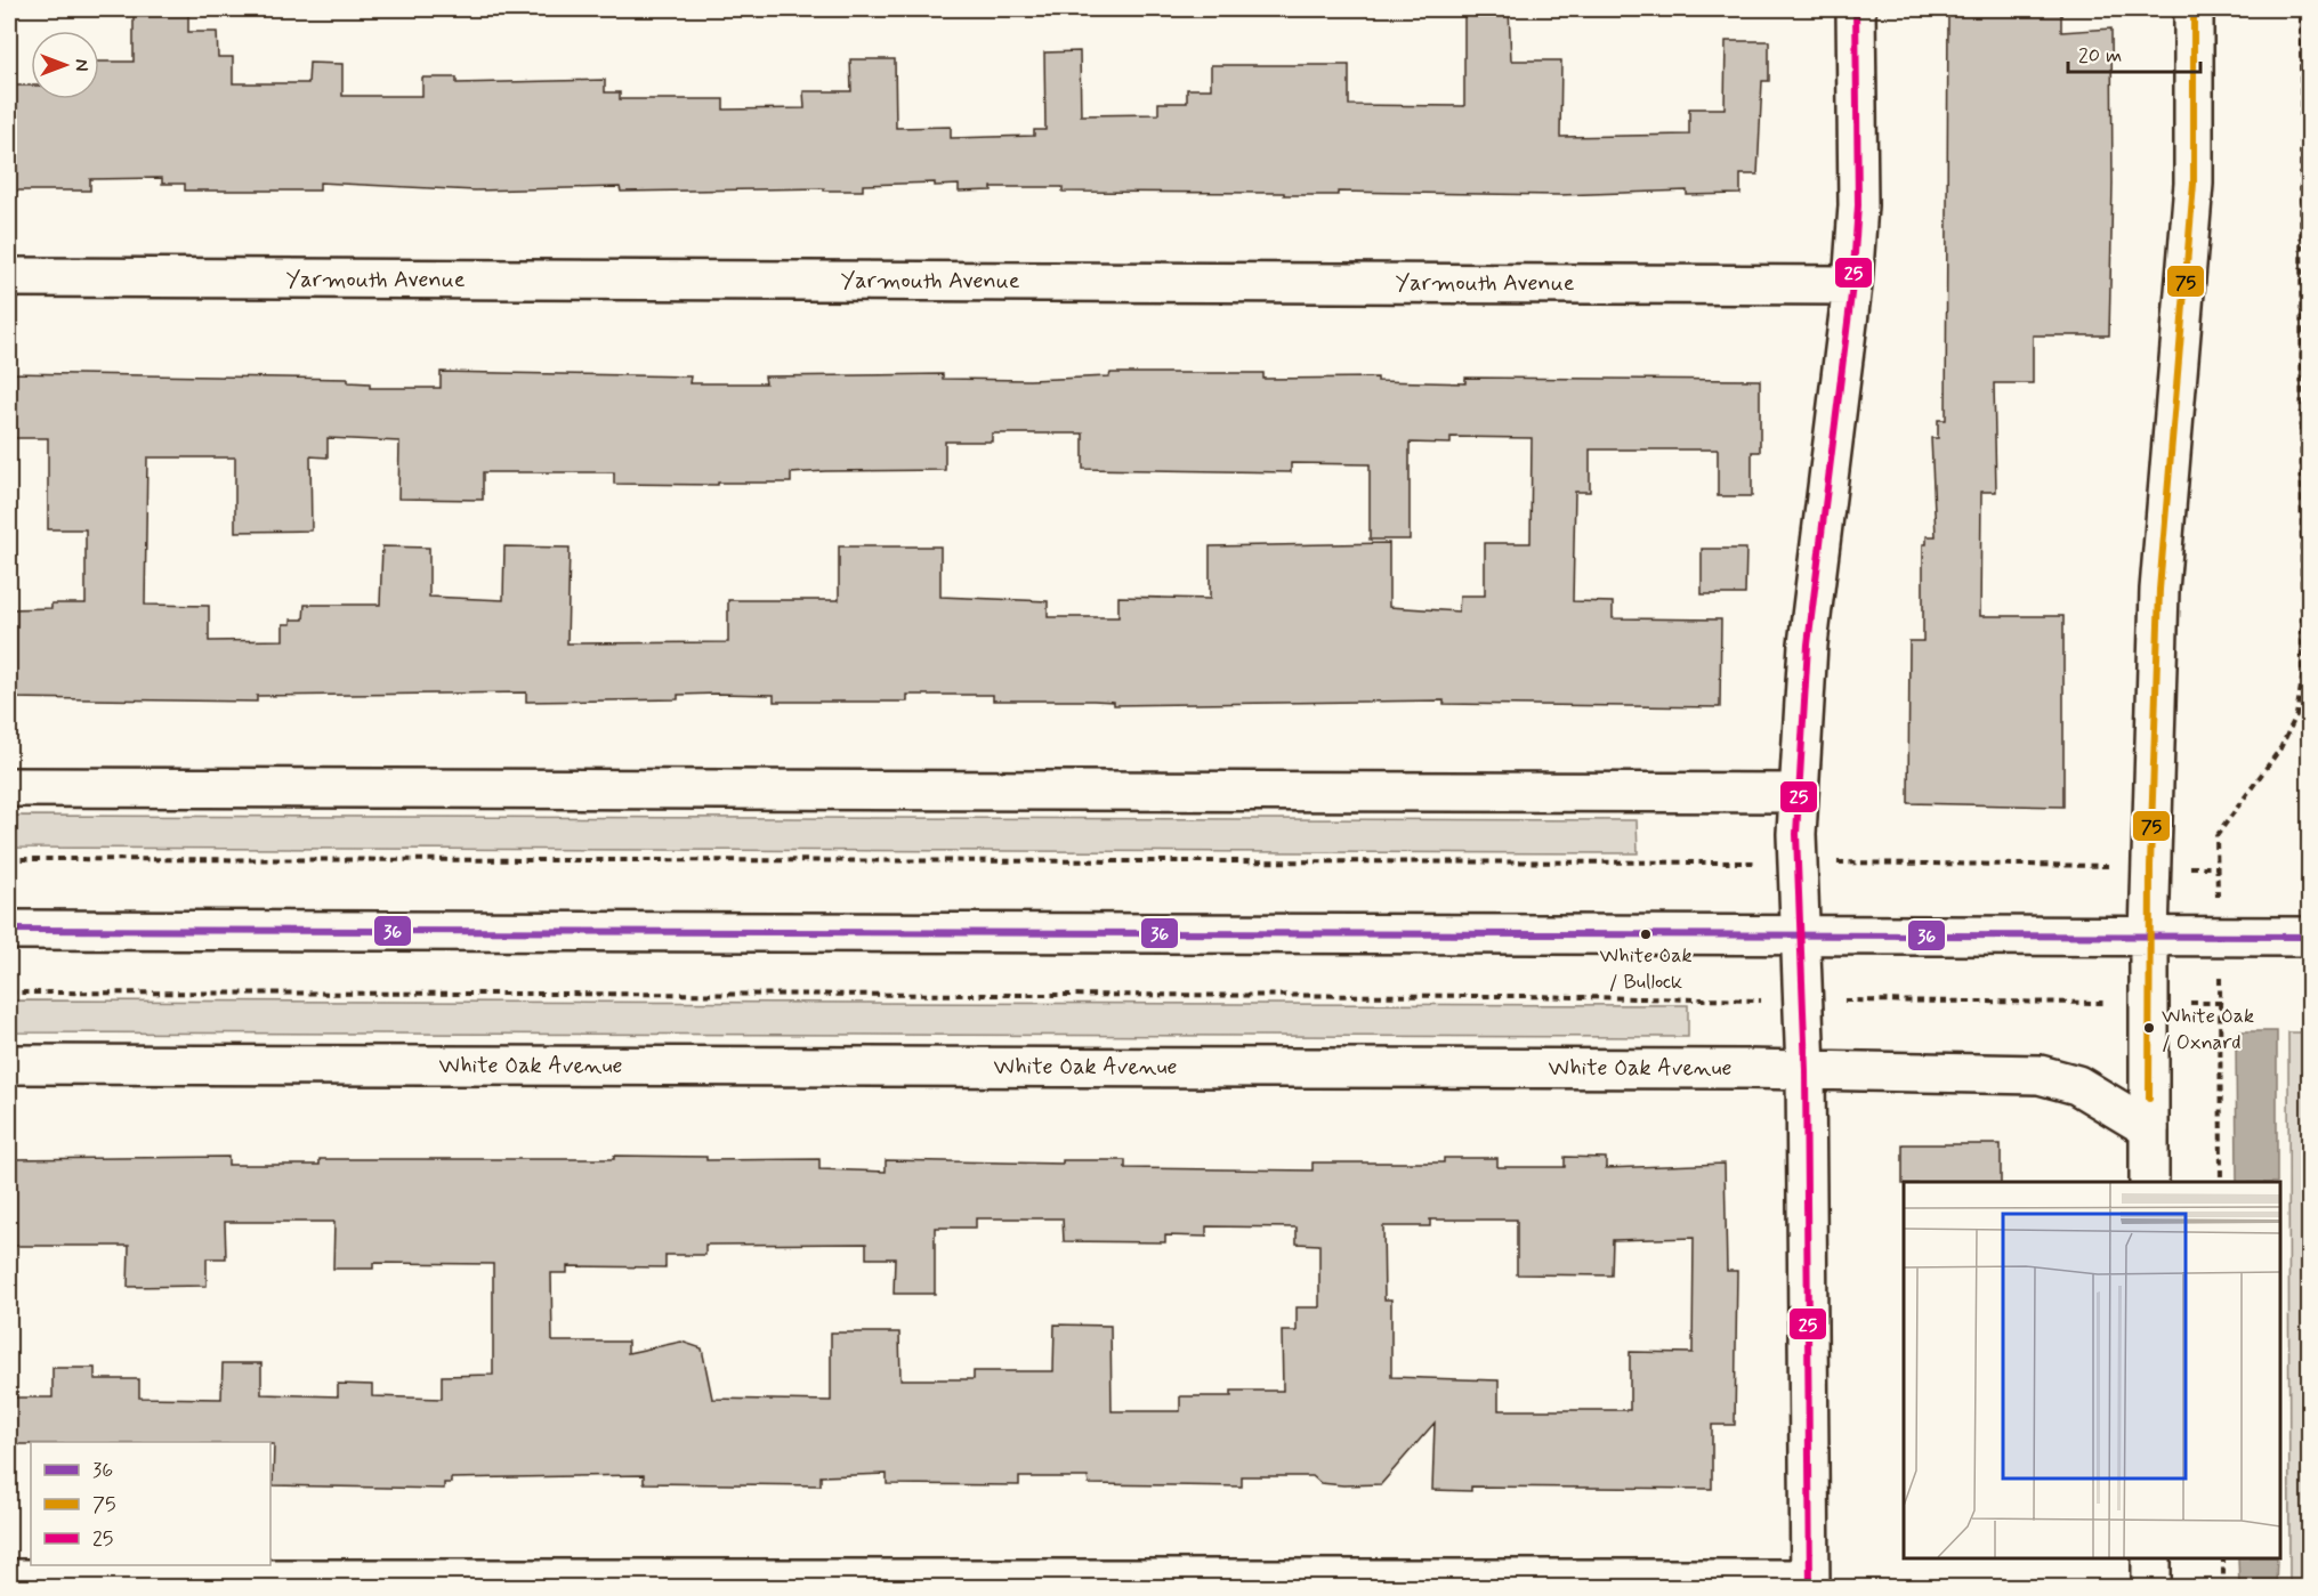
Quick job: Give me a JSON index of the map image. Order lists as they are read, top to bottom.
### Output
{
  "streets": {
    "street": ["Yarmouth Avenue", "White Oak Avenue"]
  },
  "places": ["White Oak / Bullock", "White Oak / Oxnard"],
  "lines": ["transit line 75", "transit line 25", "transit line 36"],
  "legend": ["36", "75", "25"],
  "scale_bar": "20 m",
  "north": "right"
}
